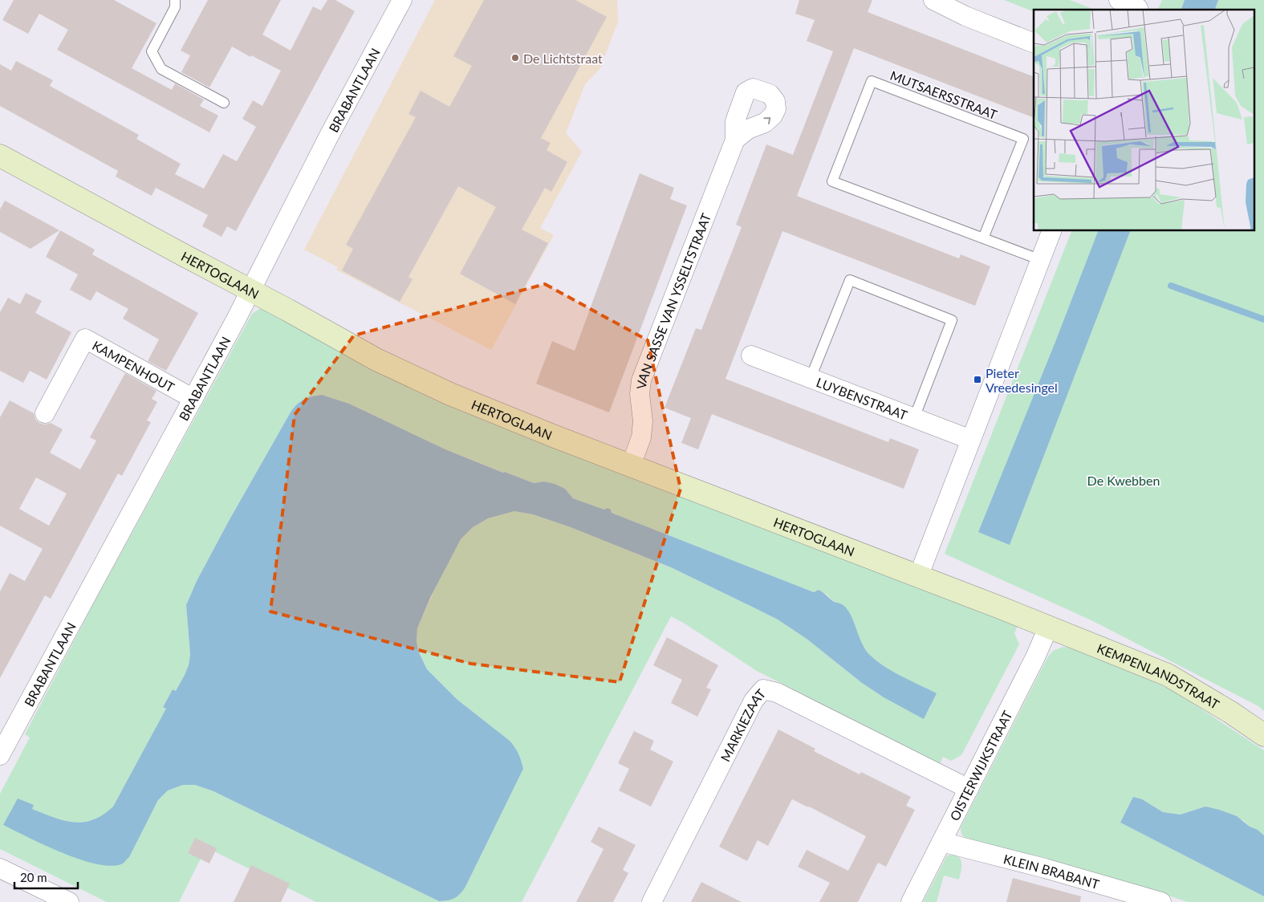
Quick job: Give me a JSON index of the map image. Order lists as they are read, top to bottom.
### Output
{
  "streets": {
    "street": [
      "BRABANTLAAN",
      "HERTOGLAAN",
      "VAN SASSE VAN YSSELTSTRAAT",
      "KAMPENHOUT",
      "LUYBENSTRAAT",
      "KEMPENLANDSTRAAT",
      "MARKIEZAAT",
      "OISTERWIJKSTRAAT",
      "KLEIN BRABANT"
    ],
    "lane": ["MUTSAERSSTRAAT"]
  },
  "crossings": [
    ["BRABANTLAAN", "HERTOGLAAN"],
    ["BRABANTLAAN", "KAMPENHOUT"],
    ["HERTOGLAAN", "VAN SASSE VAN YSSELTSTRAAT"],
    ["HERTOGLAAN", "KEMPENLANDSTRAAT"],
    ["HERTOGLAAN", "OISTERWIJKSTRAAT"],
    ["KEMPENLANDSTRAAT", "OISTERWIJKSTRAAT"],
    ["MARKIEZAAT", "OISTERWIJKSTRAAT"],
    ["OISTERWIJKSTRAAT", "KLEIN BRABANT"]
  ],
  "parks": ["De Kwebben"],
  "places": {
    "other": ["De Lichtstraat"],
    "transit": ["Pieter Vreedesingel"]
  },
  "scale_bar": "20 m"
}
